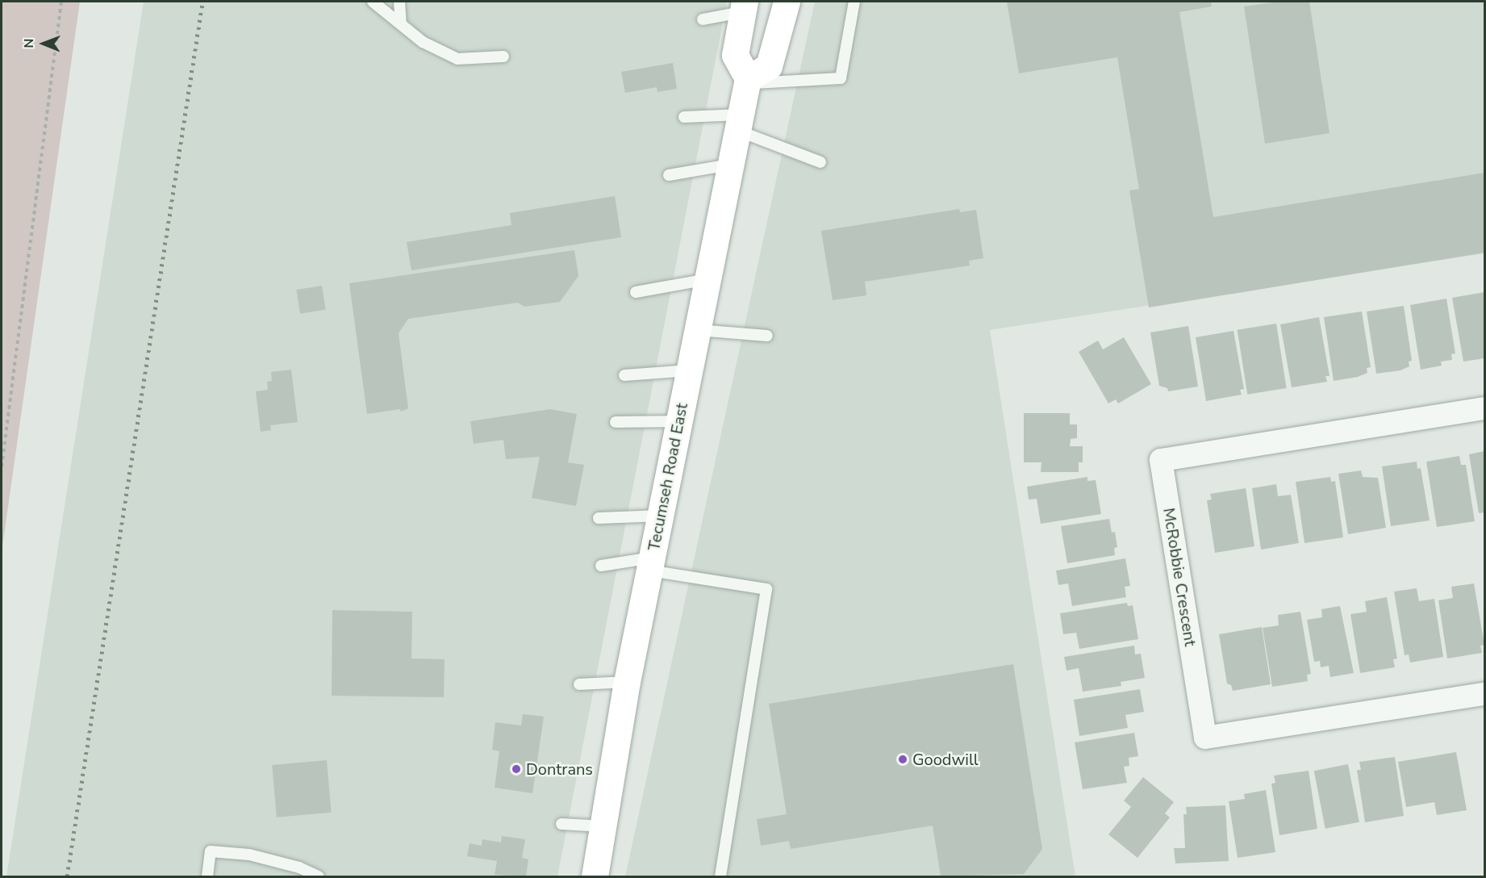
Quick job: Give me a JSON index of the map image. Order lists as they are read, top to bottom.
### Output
{
  "streets": {
    "main road": ["Tecumseh Road East"],
    "street": ["McRobbie Crescent"]
  },
  "places": ["Goodwill", "Dontrans"],
  "north": "left"
}
